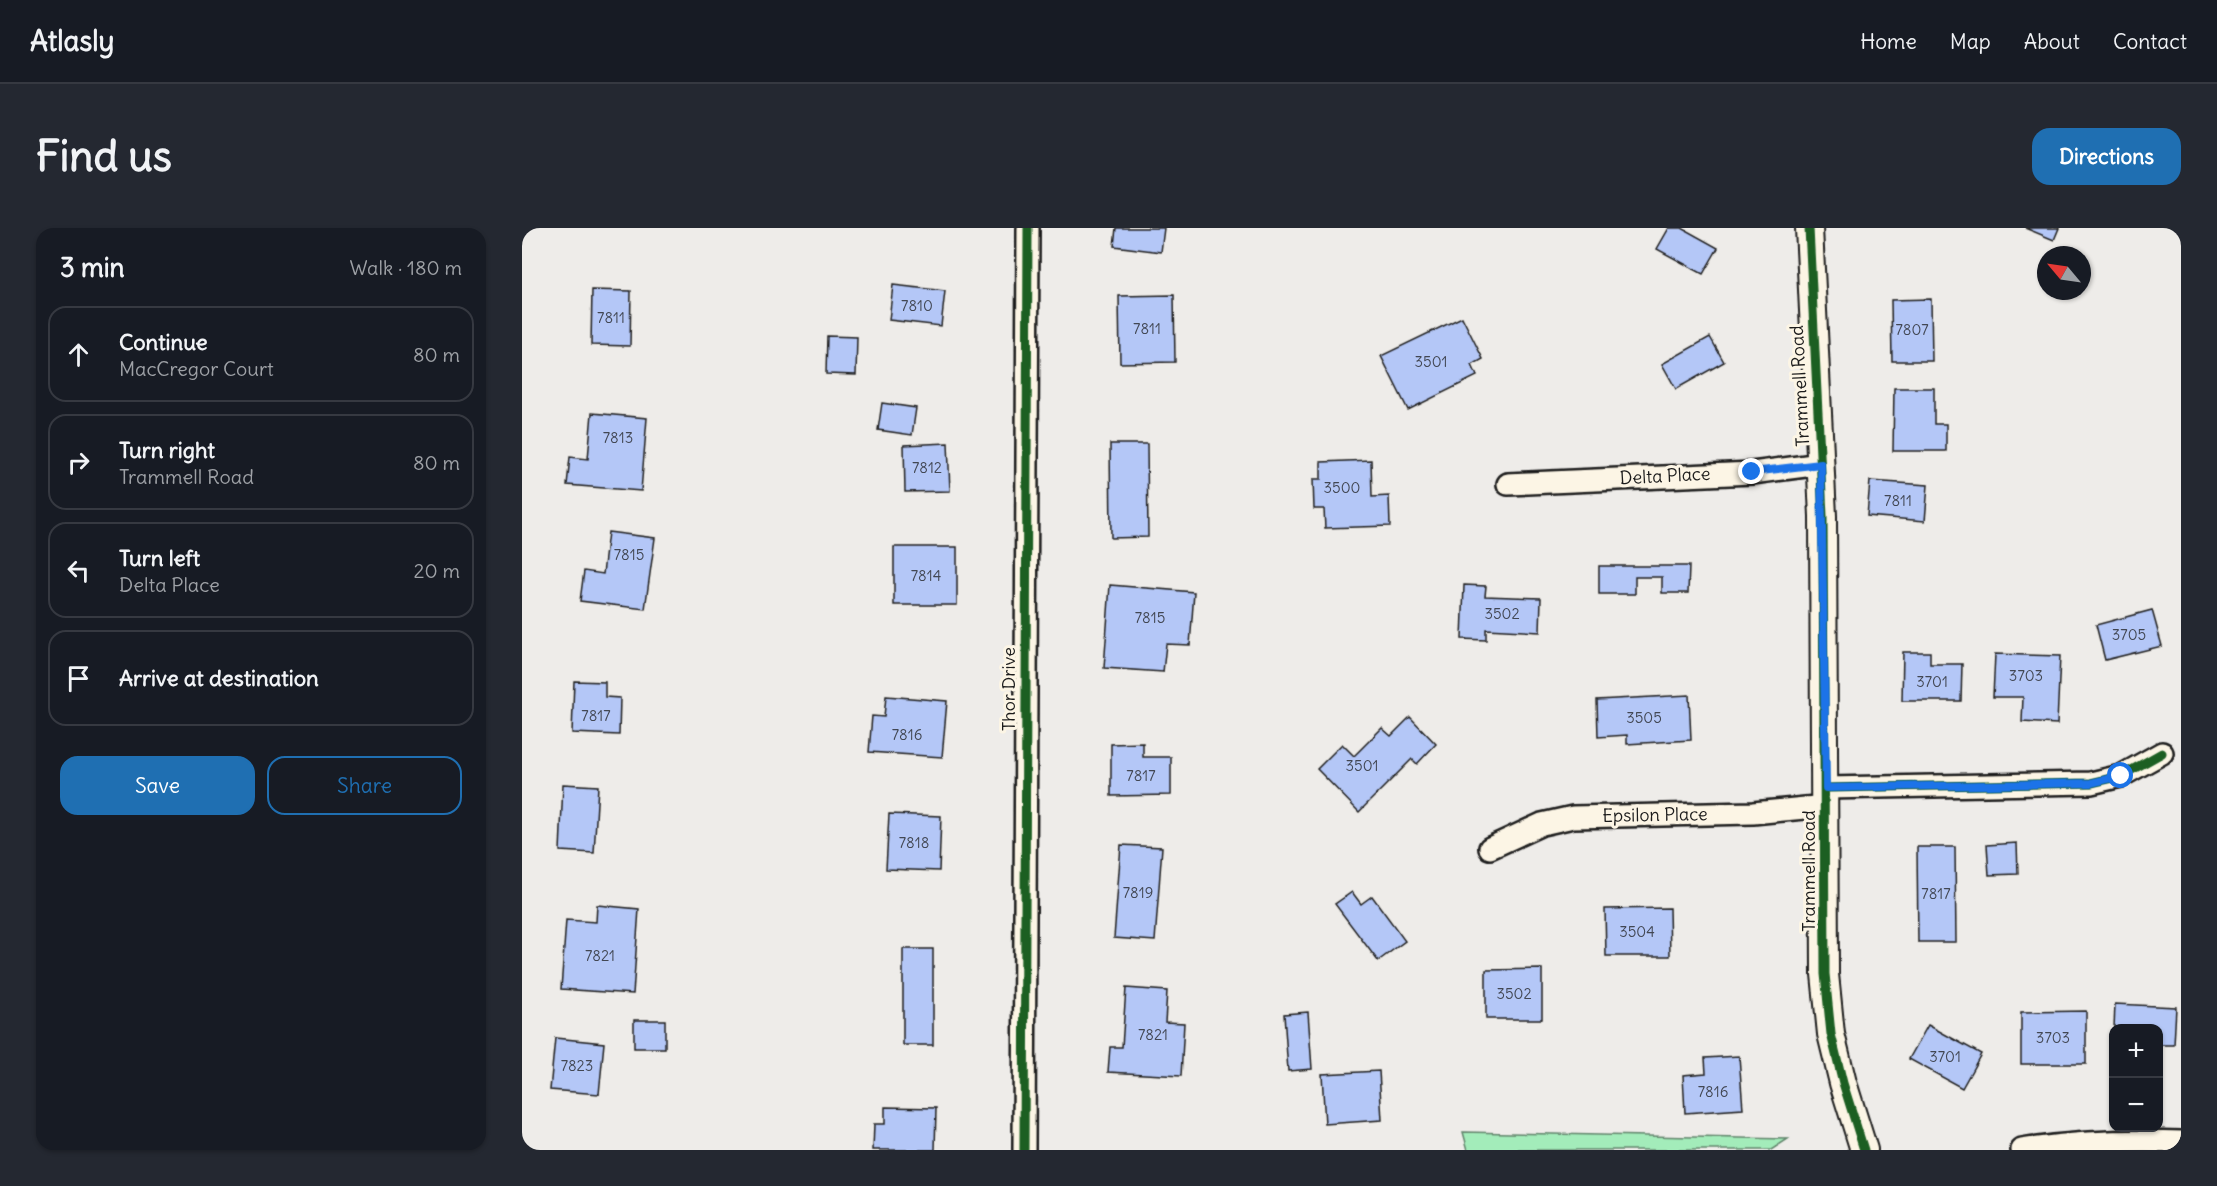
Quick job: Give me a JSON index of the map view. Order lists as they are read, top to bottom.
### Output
{
  "streets": {
    "street": [
      "Trammell Road",
      "Delta Place",
      "Thor Drive",
      "Epsilon Place"
    ]
  },
  "crossings": [
    ["Trammell Road", "Delta Place"],
    ["Trammell Road", "Epsilon Place"]
  ],
  "house_numbers": [
    "7810",
    "7811",
    "7811",
    "7807",
    "3501",
    "7813",
    "7812",
    "3500",
    "7811",
    "7815",
    "7814",
    "3502",
    "7815",
    "3705",
    "3703",
    "3701",
    "7817",
    "3505",
    "7816",
    "3501",
    "7817",
    "7818",
    "7819",
    "7817",
    "3504",
    "7821",
    "3502",
    "7821",
    "3703",
    "3701",
    "7823",
    "7816"
  ],
  "north": "top left",
  "page": {
    "header": "Atlasly",
    "nav": [
      "Home",
      "Map",
      "About",
      "Contact"
    ],
    "buttons": [
      "Directions",
      ["Save", "Share"]
    ],
    "title": "Find us",
    "heading": ["3 min", "Walk · 180 m"],
    "list": [
      ["Continue", "MacCregor Court", "80 m"],
      ["Turn right", "Trammell Road", "80 m"],
      ["Turn left", "Delta Place", "20 m"],
      "Arrive at destination"
    ],
    "map_buttons": ["+", "−"]
  }
}
